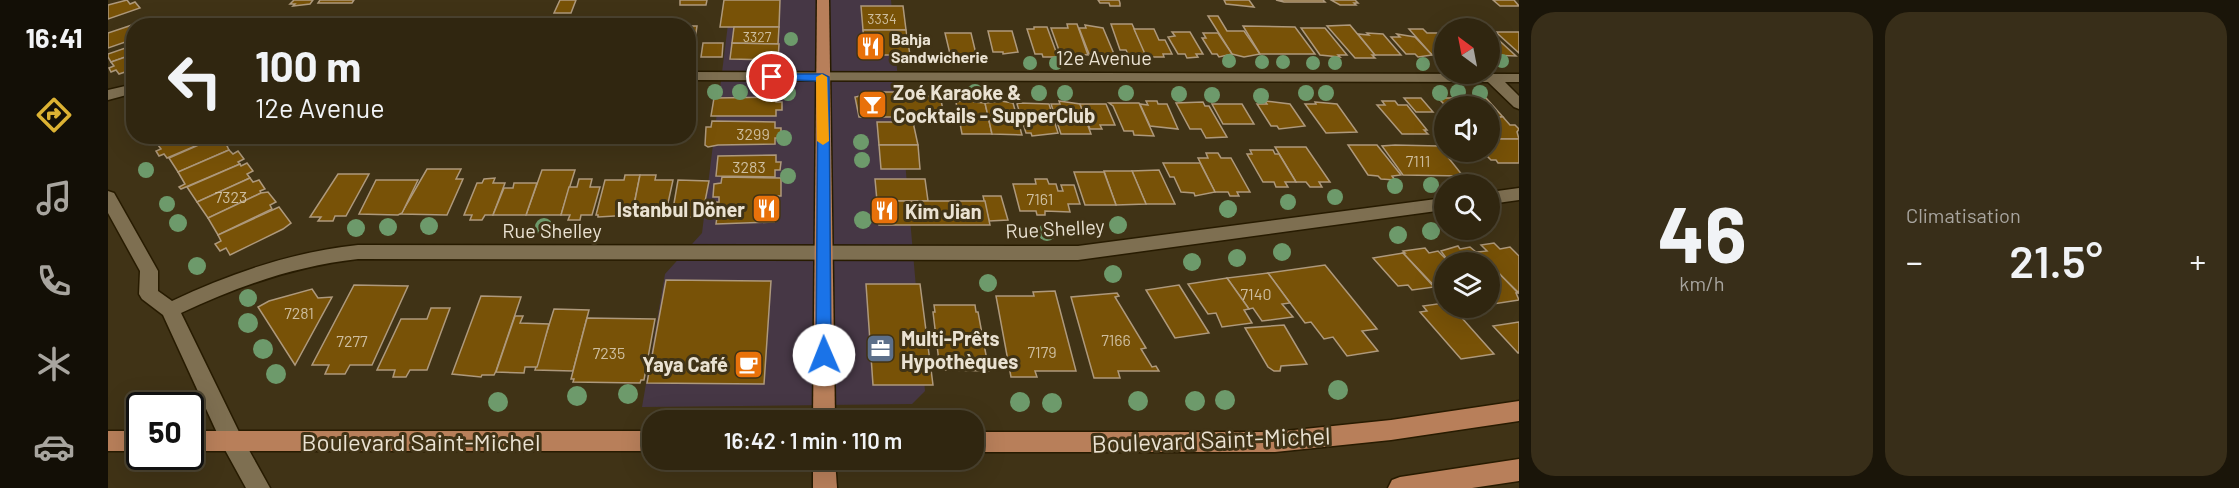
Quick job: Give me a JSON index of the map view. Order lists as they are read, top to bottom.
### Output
{
  "streets": {
    "main road": ["Boulevard Saint-Michel"],
    "street": ["12e Avenue", "Rue Shelley"]
  },
  "places": {
    "restaurant": ["Bahja Sandwicherie", "Istanbul Döner", "Kim Jian"],
    "bar": ["Zoé Karaoke & Cocktails - SupperClub"],
    "office": ["Multi-Prêts Hypothèques"],
    "cafe": ["Yaya Café"]
  },
  "house_numbers": [
    "3334",
    "3327",
    "3299",
    "7111",
    "3283",
    "7323",
    "7161",
    "7140",
    "7281",
    "7166",
    "7277",
    "7179",
    "7235"
  ],
  "north": "top left",
  "page": {
    "tabs": "16:41",
    "tile": [
      ["46", "km/h"],
      "Climatisation"
    ],
    "turn": ["100 m", "12e Avenue"],
    "heat": ["−", "21.5°", "+"],
    "limit": "50",
    "trip": "16:42 · 1 min · 110 m"
  }
}
